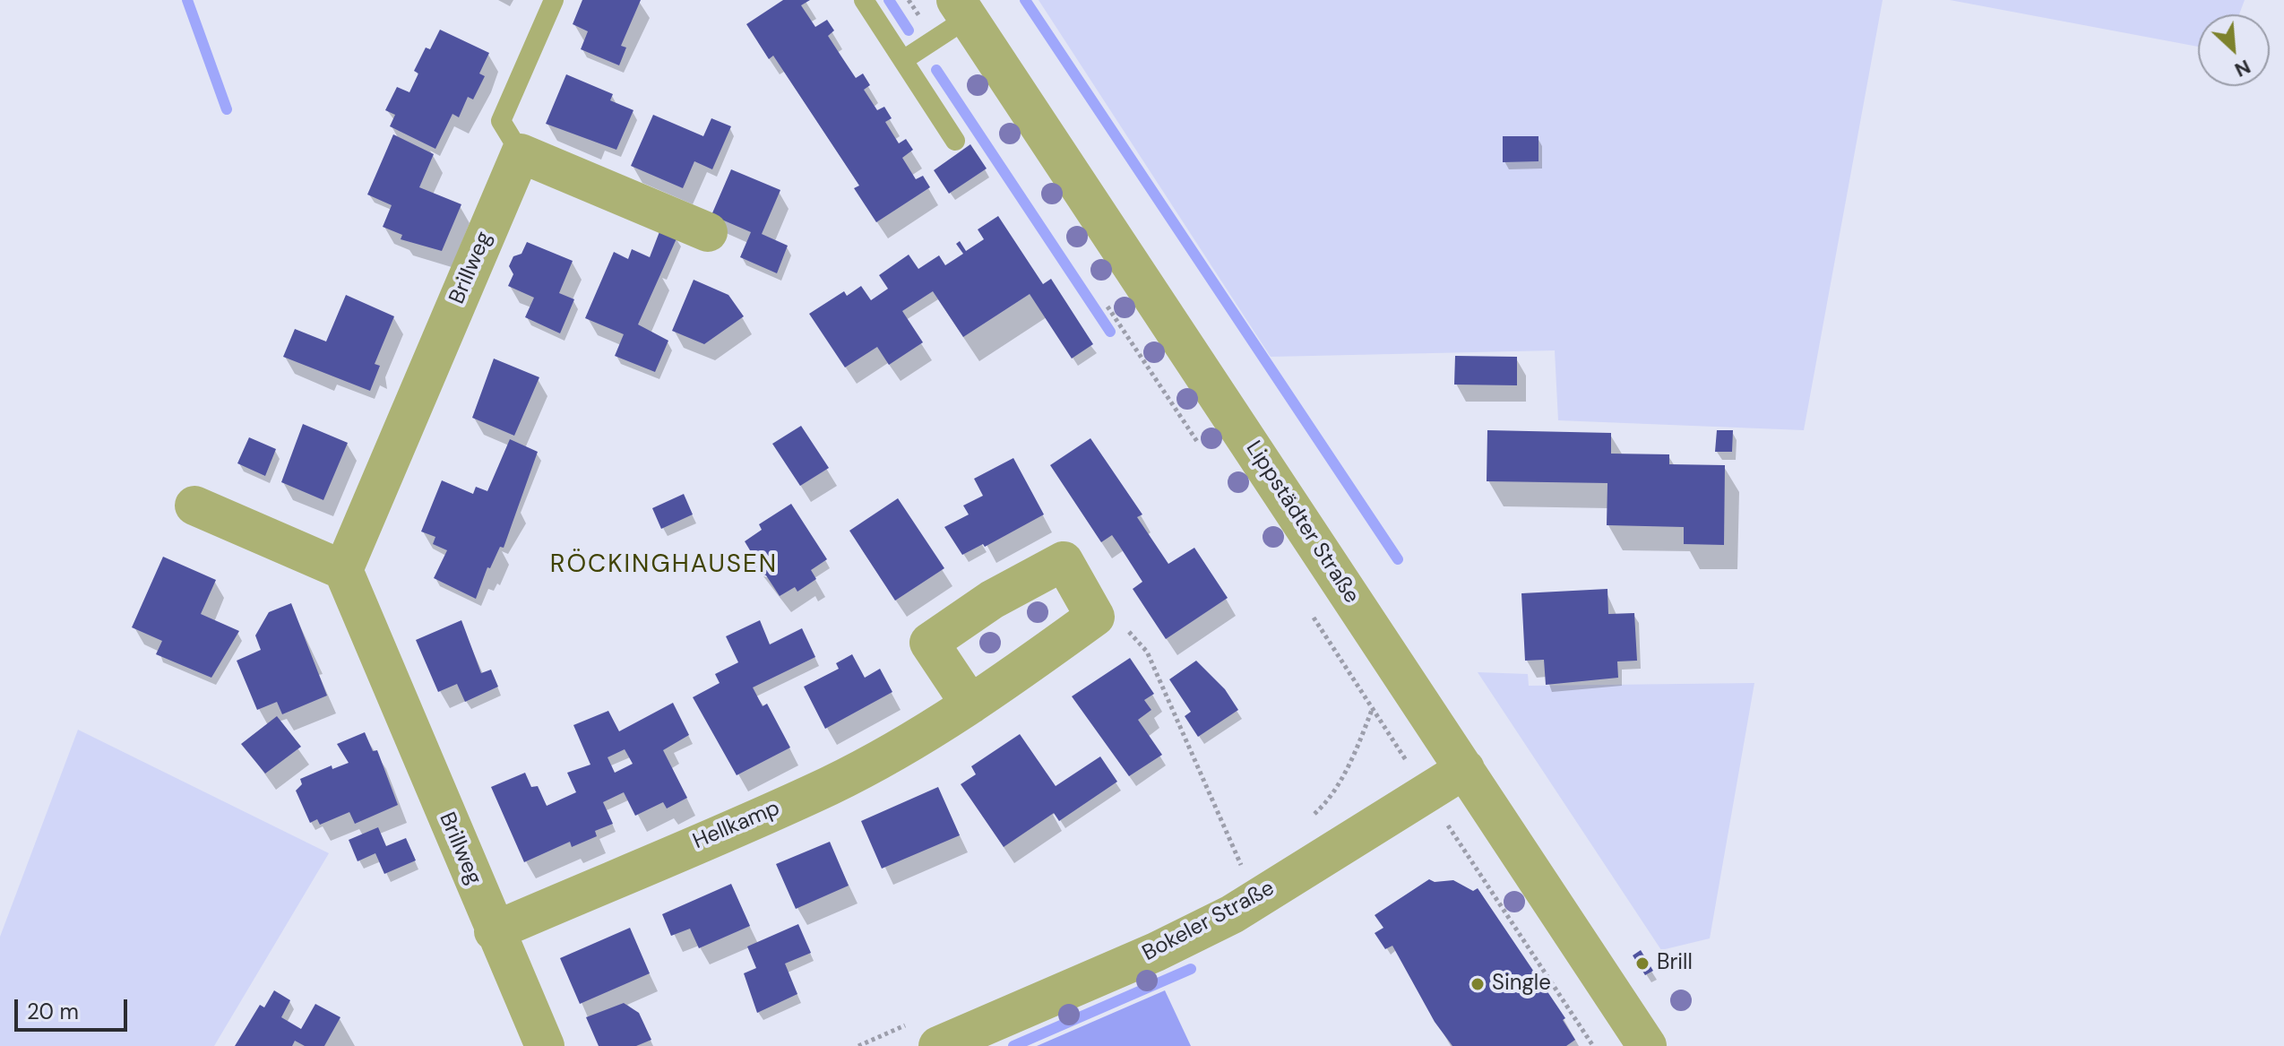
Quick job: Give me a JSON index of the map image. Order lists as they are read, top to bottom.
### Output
{
  "streets": {
    "street": [
      "Brillweg",
      "Lippstädter Straße",
      "Hellkamp",
      "Bokeler Straße"
    ]
  },
  "crossings": [
    ["Brillweg", "Hellkamp"],
    ["Lippstädter Straße", "Bokeler Straße"]
  ],
  "districts": ["RÖCKINGHAUSEN"],
  "places": ["Brill", "Single"],
  "scale_bar": "20 m",
  "north": "bottom right"
}
